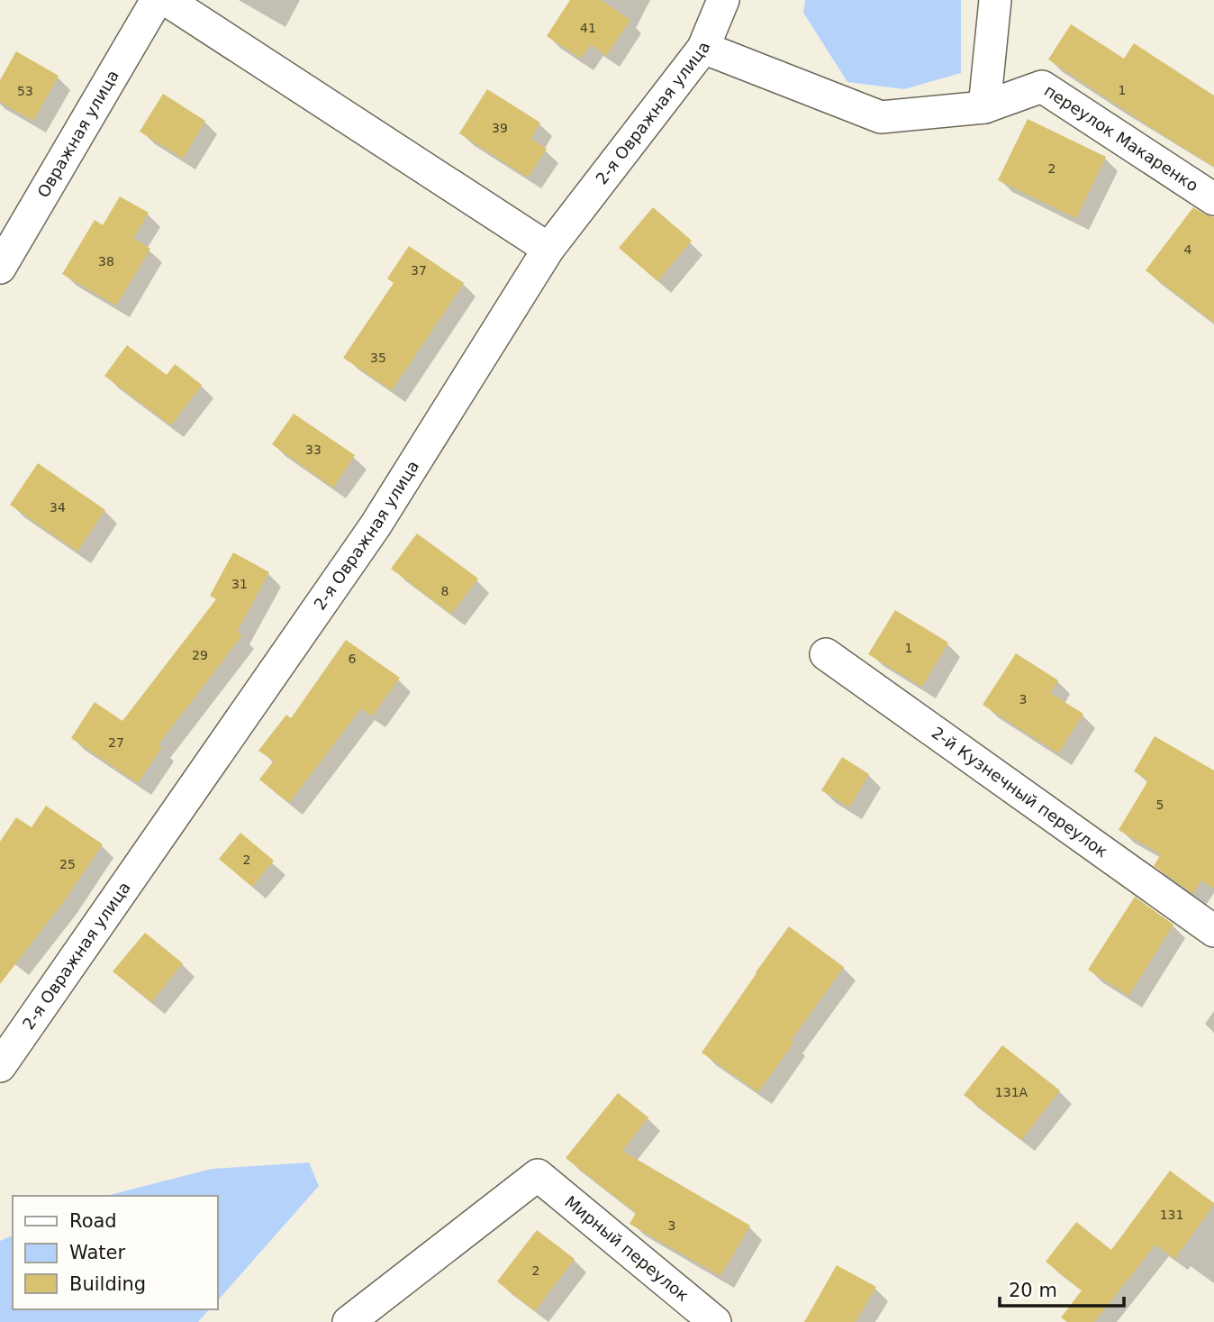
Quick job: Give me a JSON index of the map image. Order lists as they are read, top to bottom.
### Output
{
  "streets": {
    "street": [
      "2-я Овражная улица",
      "Овражная улица",
      "переулок Макаренко",
      "2-й Кузнечный переулок",
      "Мирный переулок"
    ]
  },
  "crossings": [
    ["2-я Овражная улица", "переулок Макаренко"]
  ],
  "house_numbers": [
    "41",
    "1",
    "53",
    "39",
    "2",
    "4",
    "38",
    "37",
    "35",
    "33",
    "34",
    "31",
    "8",
    "1",
    "29",
    "6",
    "3",
    "27",
    "5",
    "2",
    "25",
    "131А",
    "131",
    "3",
    "2"
  ],
  "legend": ["Road", "Water", "Building"],
  "scale_bar": "20 m"
}
